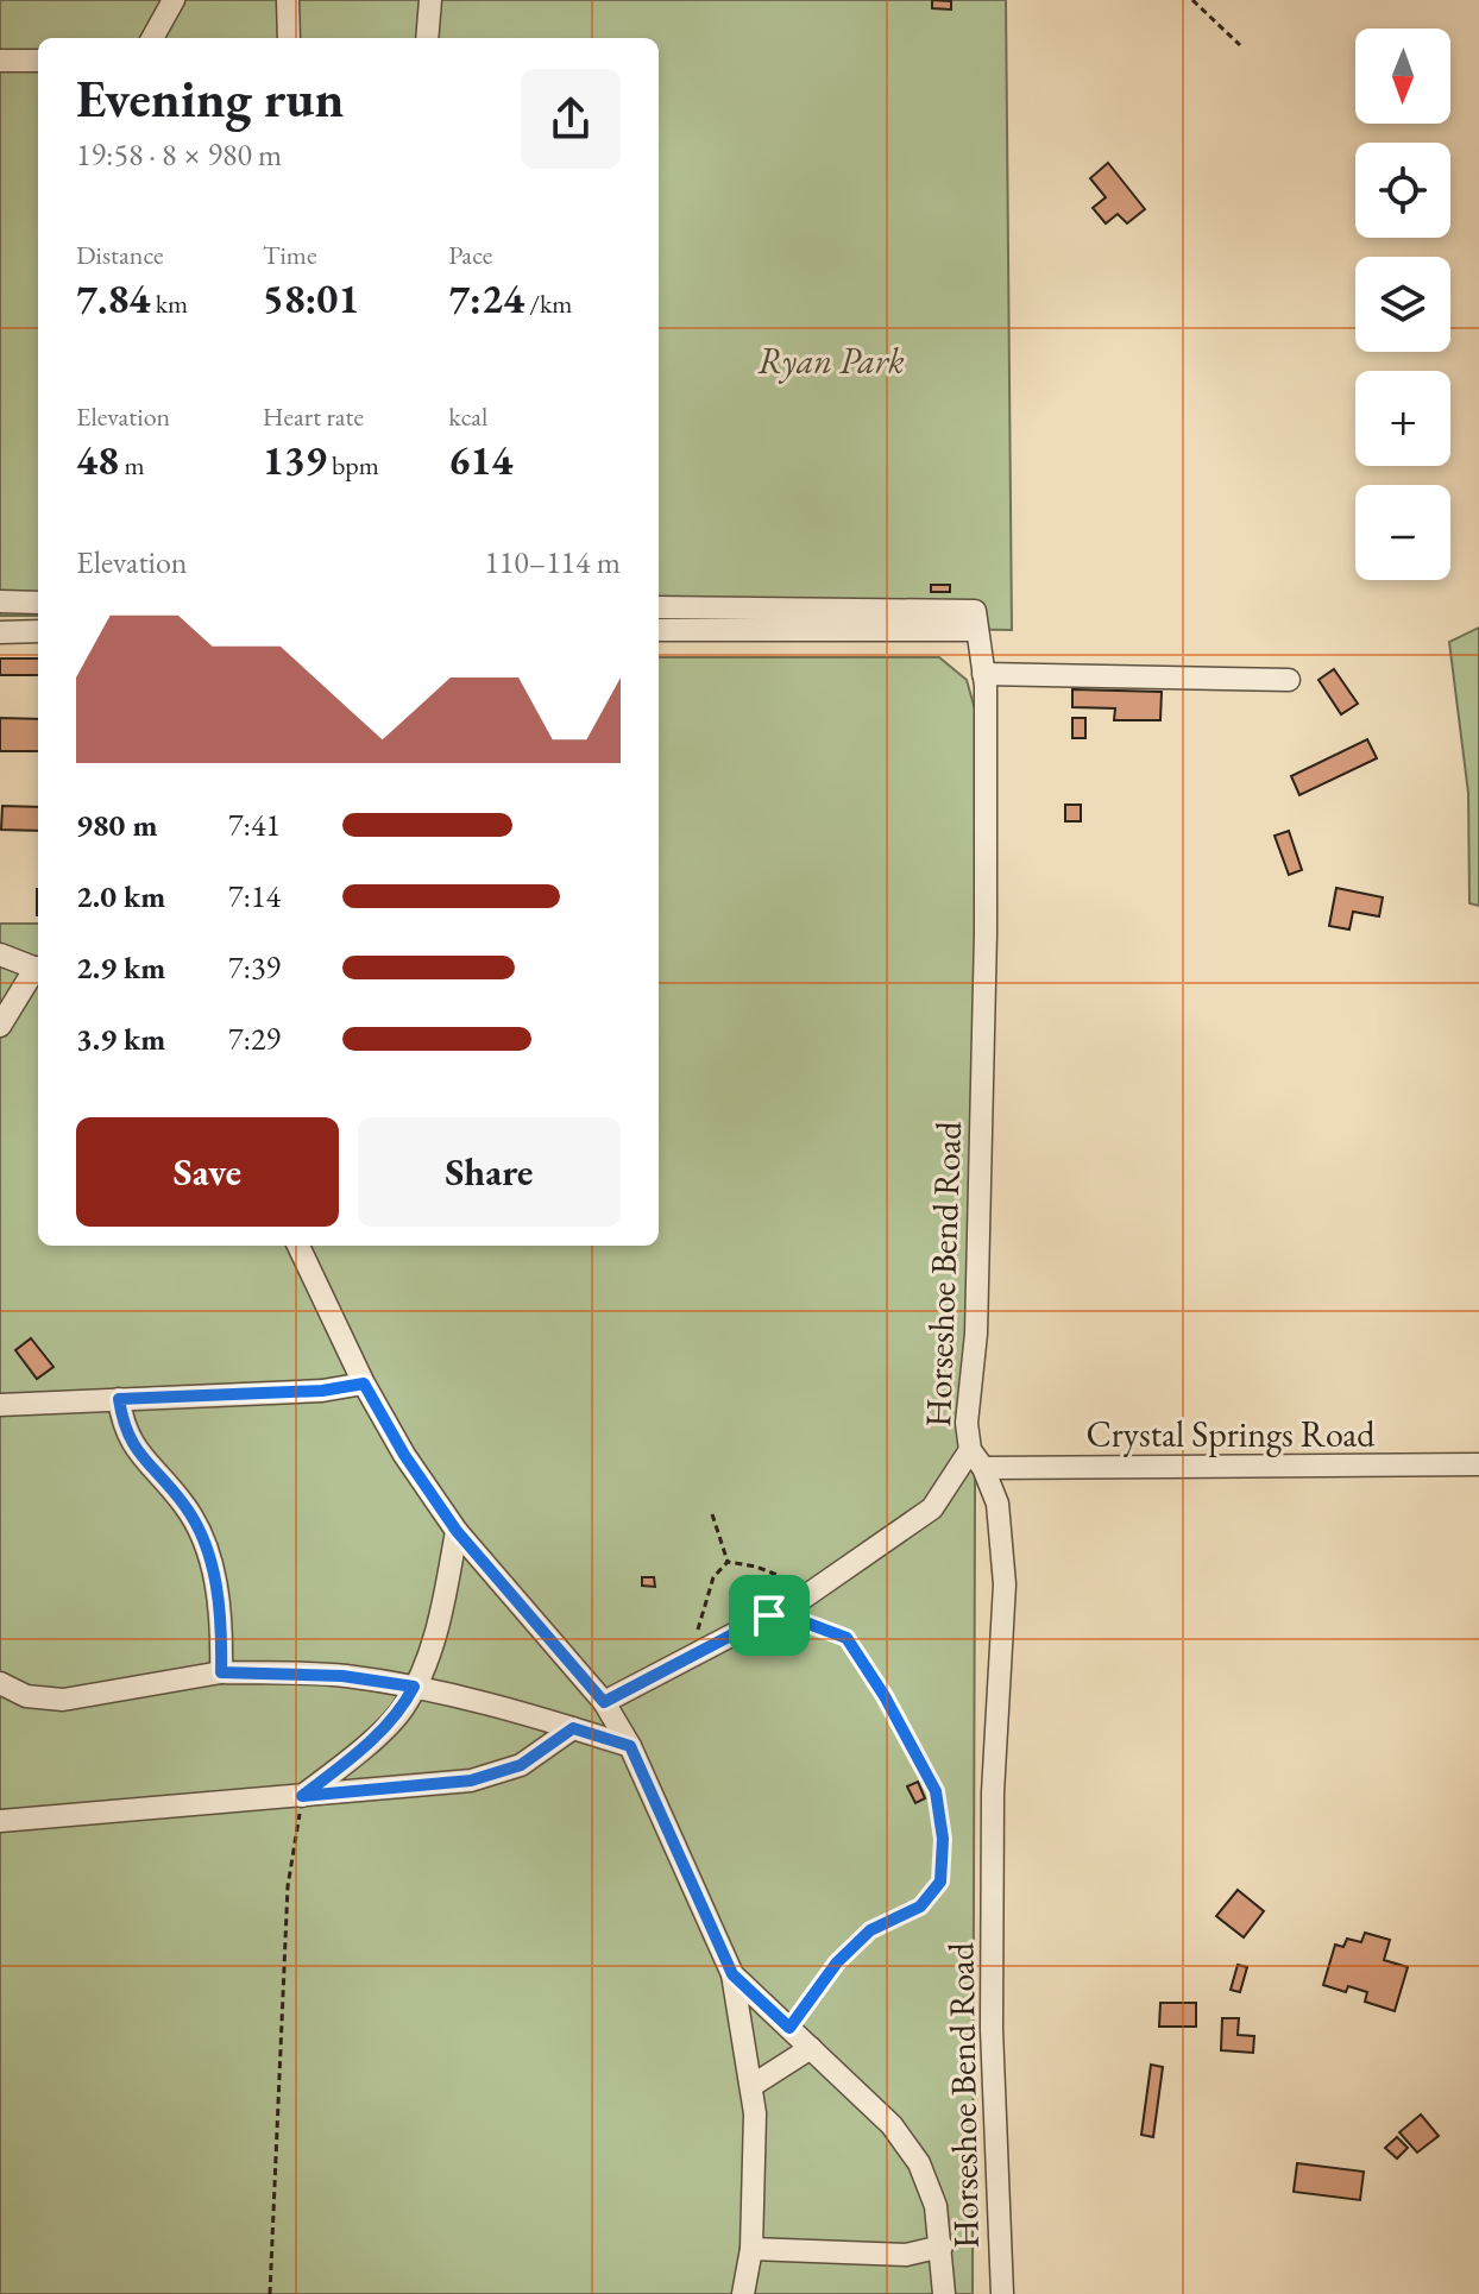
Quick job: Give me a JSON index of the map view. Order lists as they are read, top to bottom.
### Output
{
  "streets": {
    "street": ["Horseshoe Bend Road", "Crystal Springs Road"]
  },
  "crossings": [
    ["Horseshoe Bend Road", "Crystal Springs Road"]
  ],
  "parks": ["Ryan Park"],
  "north": "bottom",
  "page": {
    "map_buttons": ["+", "−"],
    "heading": ["Evening run", "19:58 · 8 × 980 m"],
    "stats": [
      ["Distance", "7.84 km"],
      ["Time", "58:01"],
      ["Pace", "7:24 /km"],
      ["Elevation", "48 m"],
      ["Heart rate", "139 bpm"],
      ["kcal", "614"]
    ],
    "chart": ["Elevation", "110–114 m"],
    "list": [
      {
        "name": "980 m",
        "note": "7:41"
      },
      {
        "name": "2.0 km",
        "note": "7:14"
      },
      {
        "name": "2.9 km",
        "note": "7:39"
      },
      {
        "name": "3.9 km",
        "note": "7:29"
      }
    ],
    "buttons": ["Save", "Share"]
  }
}
